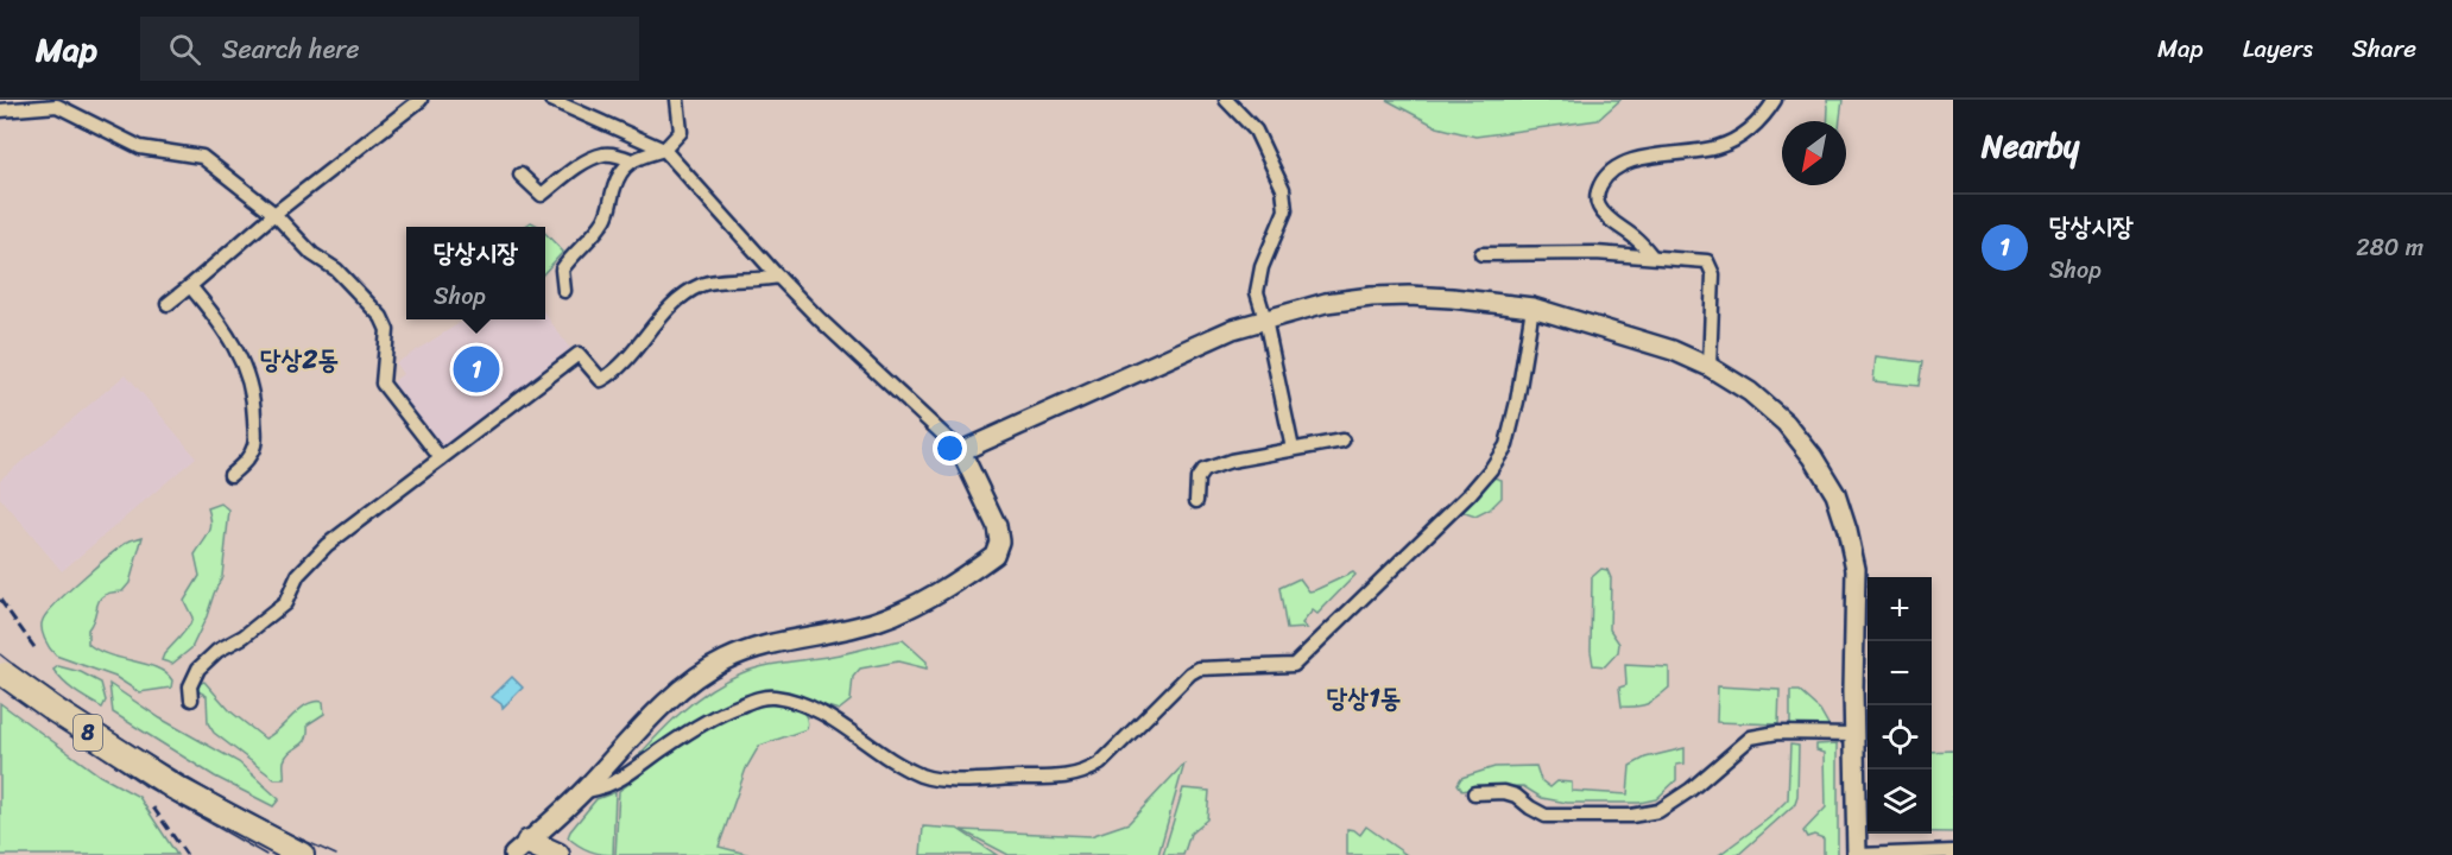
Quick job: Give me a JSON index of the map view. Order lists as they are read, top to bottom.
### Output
{
  "streets": {
    "highway": ["8"]
  },
  "districts": ["당상2동", "당상1동"],
  "north": "bottom left",
  "page": {
    "header": "Map",
    "search": "Search here",
    "nav": ["Map", "Layers", "Share"],
    "heading": "Nearby",
    "list": [
      {
        "mark": "1",
        "name": "당상시장",
        "note": "Shop",
        "value": "280 m"
      }
    ],
    "popup": ["당상시장", "Shop"],
    "pins": "1",
    "map_buttons": ["+", "−"]
  }
}
